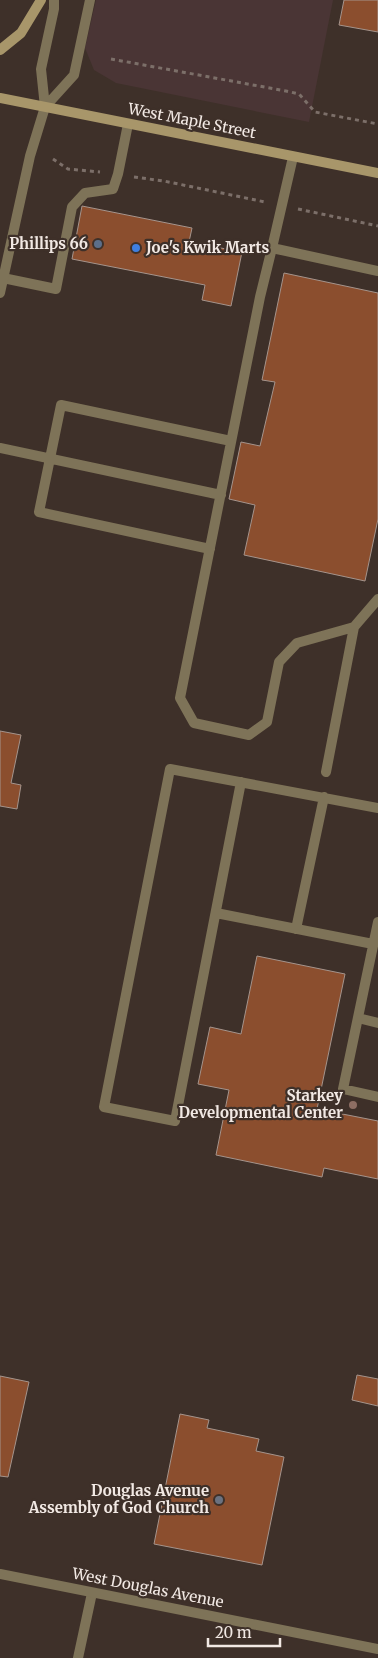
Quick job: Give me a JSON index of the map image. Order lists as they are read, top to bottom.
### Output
{
  "streets": {
    "main road": ["West Maple Street"],
    "street": ["West Douglas Avenue"]
  },
  "places": [
    "Phillips 66",
    "Joe's Kwik Marts",
    "Starkey Developmental Center",
    "Douglas Avenue Assembly of God Church"
  ],
  "scale_bar": "20 m"
}
